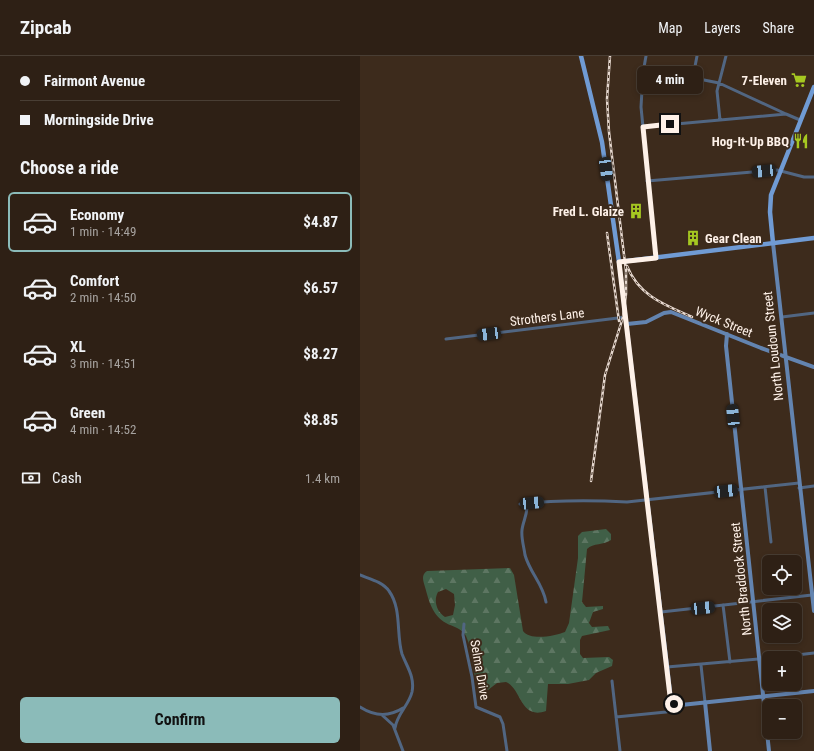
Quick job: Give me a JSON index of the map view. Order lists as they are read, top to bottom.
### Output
{
  "streets": {
    "main road": ["North Loudoun Street"],
    "street": [
      "Strothers Lane",
      "Wyck Street",
      "North Braddock Street",
      "Selma Drive"
    ]
  },
  "crossings": [
    ["Wyck Street", "North Loudoun Street"],
    ["Wyck Street", "North Braddock Street"]
  ],
  "places": {
    "supermarket": ["7-Eleven"],
    "restaurant": ["Hog-It-Up BBQ"],
    "building": ["Fred L. Glaize", "Gear Clean"]
  },
  "page": {
    "header": "Zipcab",
    "nav": ["Map", "Layers", "Share"],
    "banner": ["Fairmont Avenue", "Morningside Drive"],
    "bubble": "4 min",
    "heading": "Choose a ride",
    "list": [
      {
        "name": "Economy",
        "note": "1 min · 14:49",
        "value": "$4.87"
      },
      {
        "name": "Comfort",
        "note": "2 min · 14:50",
        "value": "$6.57"
      },
      {
        "name": "XL",
        "note": "3 min · 14:51",
        "value": "$8.27"
      },
      {
        "name": "Green",
        "note": "4 min · 14:52",
        "value": "$8.85"
      }
    ],
    "pay": ["Cash", "1.4 km"],
    "map_buttons": ["+", "−"],
    "buttons": "Confirm"
  }
}
